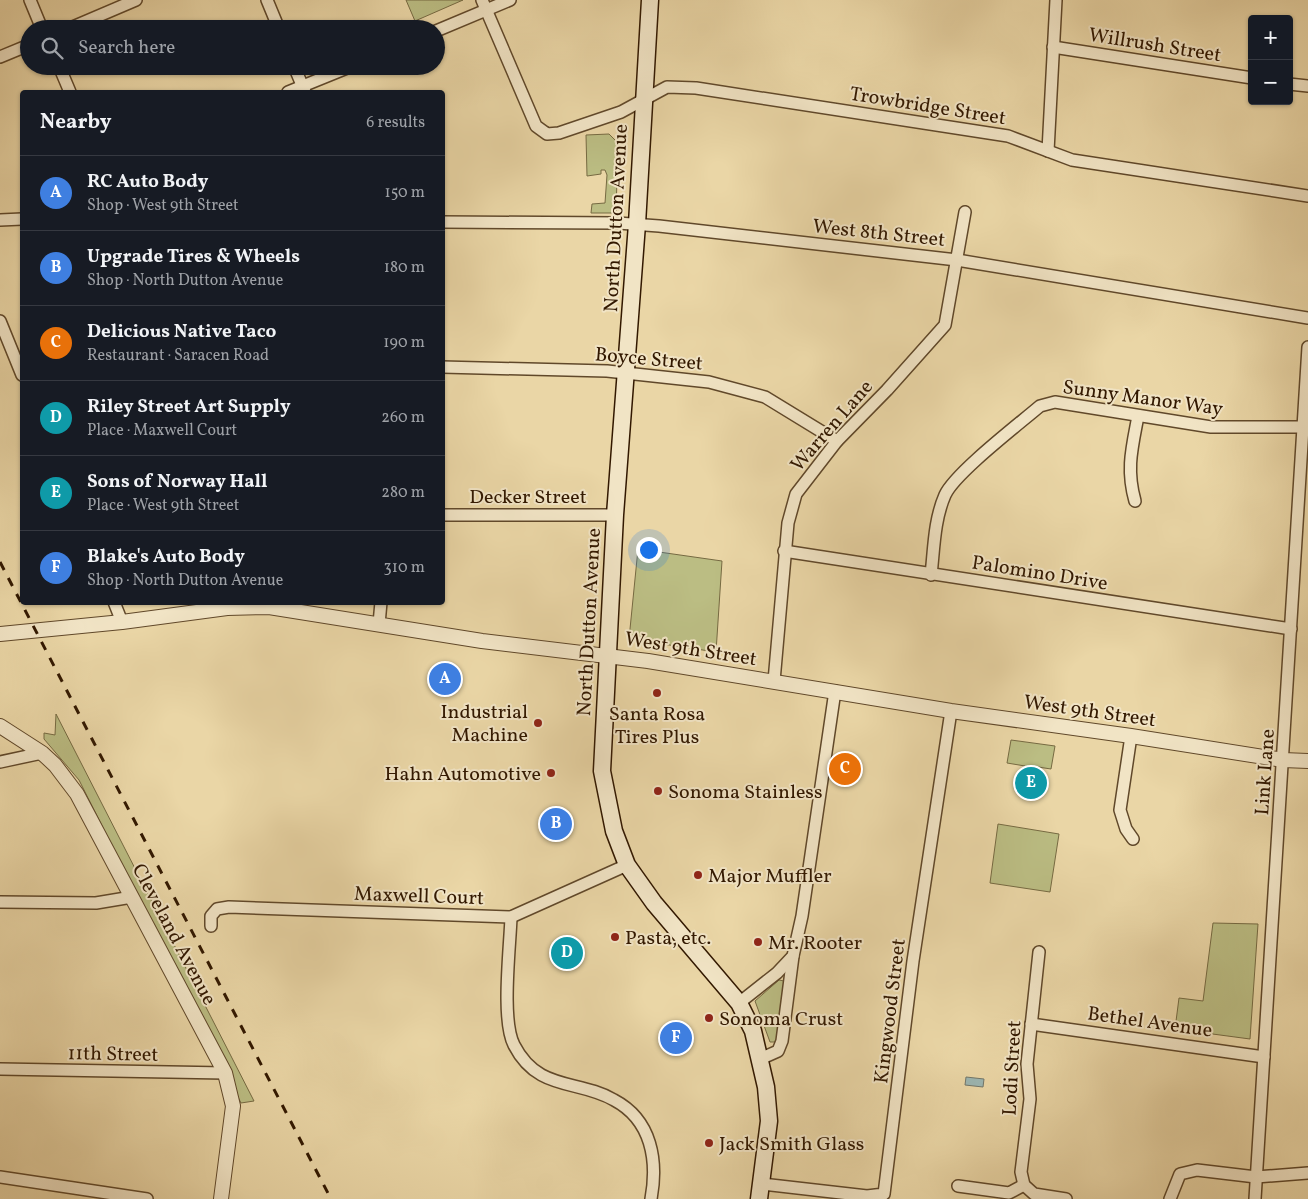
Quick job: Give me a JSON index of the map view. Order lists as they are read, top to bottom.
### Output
{
  "streets": {
    "main road": ["North Dutton Avenue"],
    "street": [
      "Willrush Street",
      "Trowbridge Street",
      "West 8th Street",
      "Boyce Street",
      "Sunny Manor Way",
      "Warren Lane",
      "Decker Street",
      "Palomino Drive",
      "West 9th Street",
      "Link Lane",
      "Maxwell Court",
      "Cleveland Avenue",
      "Kingwood Street",
      "Bethel Avenue",
      "11th Street",
      "Lodi Street"
    ]
  },
  "crossings": [
    ["Trowbridge Street", "North Dutton Avenue"],
    ["North Dutton Avenue", "West 8th Street"],
    ["North Dutton Avenue", "Boyce Street"],
    ["North Dutton Avenue", "Decker Street"],
    ["North Dutton Avenue", "West 9th Street"],
    ["North Dutton Avenue", "Maxwell Court"],
    ["North Dutton Avenue", "Kingwood Street"],
    ["West 8th Street", "Warren Lane"],
    ["Boyce Street", "Warren Lane"],
    ["Sunny Manor Way", "Palomino Drive"],
    ["Sunny Manor Way", "Link Lane"],
    ["Warren Lane", "Palomino Drive"],
    ["Warren Lane", "West 9th Street"],
    ["Palomino Drive", "Link Lane"],
    ["West 9th Street", "Link Lane"],
    ["West 9th Street", "Kingwood Street"],
    ["Link Lane", "Bethel Avenue"],
    ["Cleveland Avenue", "11th Street"],
    ["Bethel Avenue", "Lodi Street"]
  ],
  "places": [
    "Santa Rosa Tires Plus",
    "Industrial Machine",
    "Hahn Automotive",
    "Sonoma Stainless",
    "Major Muffler",
    "Pasta, etc.",
    "Mr. Rooter",
    "Sonoma Crust",
    "Jack Smith Glass"
  ],
  "page": {
    "map_buttons": ["+", "−"],
    "search": "Search here",
    "heading": ["Nearby", "6 results"],
    "list": [
      {
        "mark": "A",
        "name": "RC Auto Body",
        "note": "Shop · West 9th Street",
        "value": "150 m"
      },
      {
        "mark": "B",
        "name": "Upgrade Tires & Wheels",
        "note": "Shop · North Dutton Avenue",
        "value": "180 m"
      },
      {
        "mark": "C",
        "name": "Delicious Native Taco",
        "note": "Restaurant · Saracen Road",
        "value": "190 m"
      },
      {
        "mark": "D",
        "name": "Riley Street Art Supply",
        "note": "Place · Maxwell Court",
        "value": "260 m"
      },
      {
        "mark": "E",
        "name": "Sons of Norway Hall",
        "note": "Place · West 9th Street",
        "value": "280 m"
      },
      {
        "mark": "F",
        "name": "Blake's Auto Body",
        "note": "Shop · North Dutton Avenue",
        "value": "310 m"
      }
    ],
    "pins": [
      "A",
      "C",
      "E",
      "B",
      "D",
      "F"
    ]
  }
}
